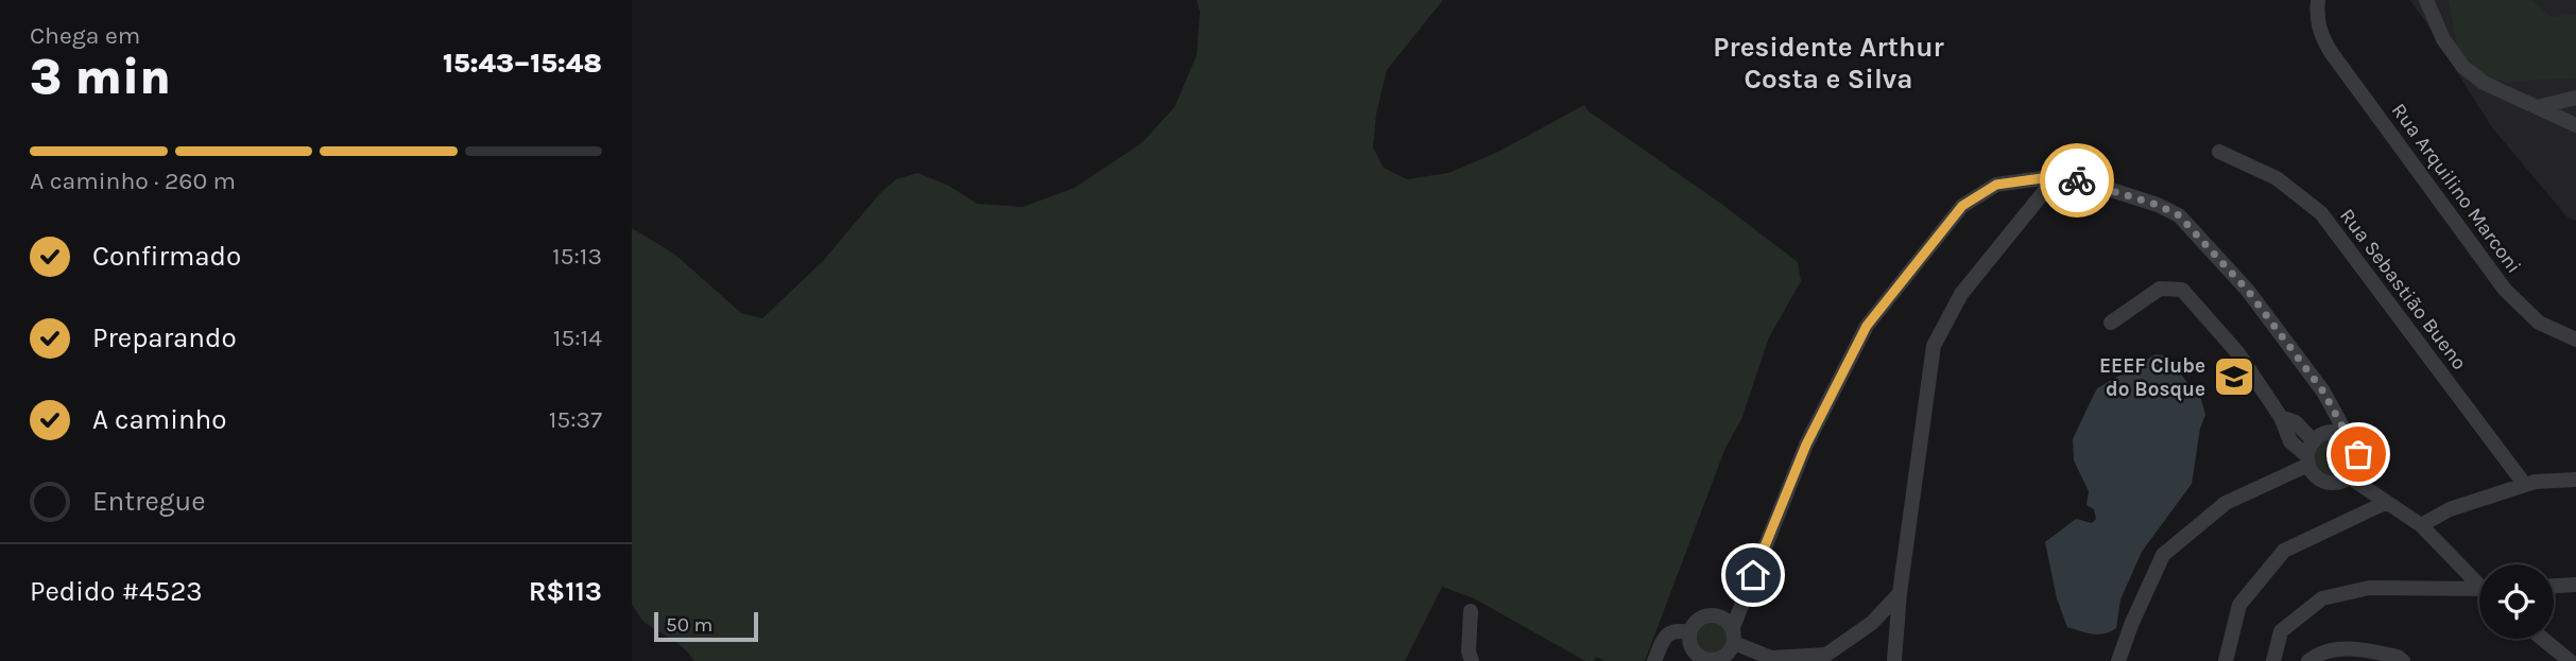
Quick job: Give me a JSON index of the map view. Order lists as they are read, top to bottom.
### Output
{
  "streets": {
    "street": ["Rua Arquilino Marconi", "Rua Sebastião Bueno"]
  },
  "districts": ["Presidente Arthur Costa e Silva"],
  "places": {
    "school or university": ["EEEF Clube do Bosque"]
  },
  "scale_bar": "50 m",
  "page": {
    "heading": ["3 min", "Chega em", "15:43–15:48"],
    "panel": ["Pedido #4523", "R$113"],
    "bar": "A caminho · 260 m",
    "list": [
      ["Confirmado", "15:13"],
      ["Preparando", "15:14"],
      ["A caminho", "15:37"],
      "Entregue"
    ],
    "scale": "50 m"
  }
}
